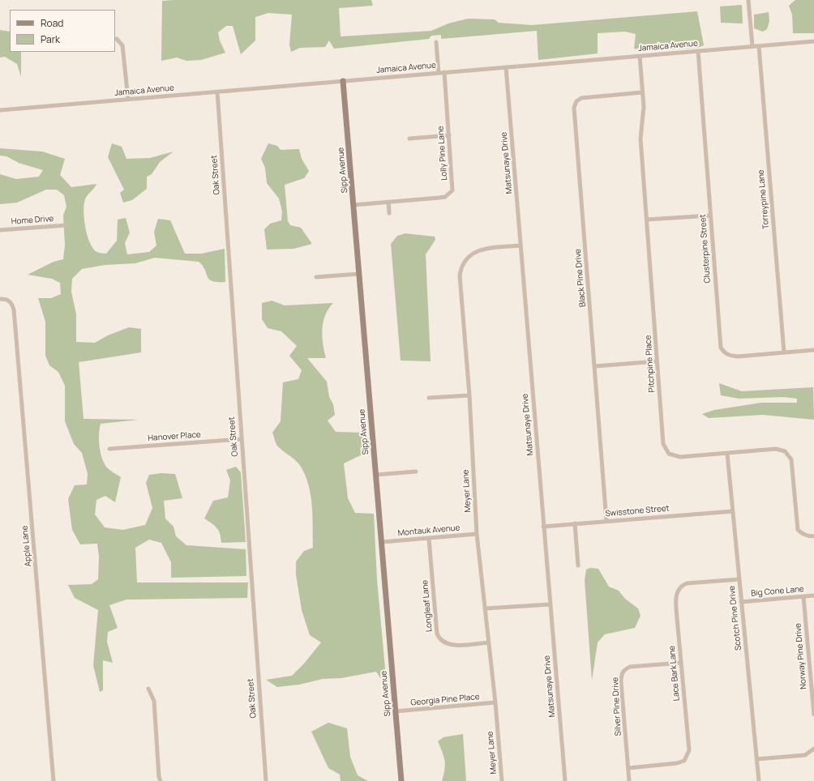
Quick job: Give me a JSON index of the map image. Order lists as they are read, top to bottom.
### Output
{
  "streets": {
    "street": [
      "Jamaica Avenue",
      "Lolly Pine Lane",
      "Matsunaye Drive",
      "Sipp Avenue",
      "Oak Street",
      "Torreypine Lane",
      "Home Drive",
      "Clusterpine Street",
      "Black Pine Drive",
      "Pitchpine Place",
      "Hanover Place",
      "Meyer Lane",
      "Swisstone Street",
      "Montauk Avenue",
      "Apple Lane",
      "Big Cone Lane",
      "Longleaf Lane",
      "Scotch Pine Drive",
      "Norway Pine Drive",
      "Lace Bark Lane",
      "Georgia Pine Place",
      "Silver Pine Drive"
    ]
  },
  "crossings": [
    ["Jamaica Avenue", "Lolly Pine Lane"],
    ["Jamaica Avenue", "Matsunaye Drive"],
    ["Jamaica Avenue", "Sipp Avenue"],
    ["Jamaica Avenue", "Oak Street"],
    ["Jamaica Avenue", "Torreypine Lane"],
    ["Jamaica Avenue", "Clusterpine Street"],
    ["Jamaica Avenue", "Pitchpine Place"],
    ["Lolly Pine Lane", "Sipp Avenue"],
    ["Matsunaye Drive", "Meyer Lane"],
    ["Matsunaye Drive", "Swisstone Street"],
    ["Sipp Avenue", "Montauk Avenue"],
    ["Sipp Avenue", "Georgia Pine Place"],
    ["Oak Street", "Hanover Place"],
    ["Torreypine Lane", "Clusterpine Street"],
    ["Black Pine Drive", "Pitchpine Place"],
    ["Black Pine Drive", "Swisstone Street"],
    ["Pitchpine Place", "Scotch Pine Drive"],
    ["Meyer Lane", "Montauk Avenue"],
    ["Meyer Lane", "Longleaf Lane"],
    ["Meyer Lane", "Georgia Pine Place"],
    ["Swisstone Street", "Scotch Pine Drive"],
    ["Montauk Avenue", "Longleaf Lane"],
    ["Big Cone Lane", "Scotch Pine Drive"],
    ["Big Cone Lane", "Norway Pine Drive"],
    ["Scotch Pine Drive", "Lace Bark Lane"],
    ["Lace Bark Lane", "Silver Pine Drive"]
  ],
  "legend": ["Road", "Park"]
}
